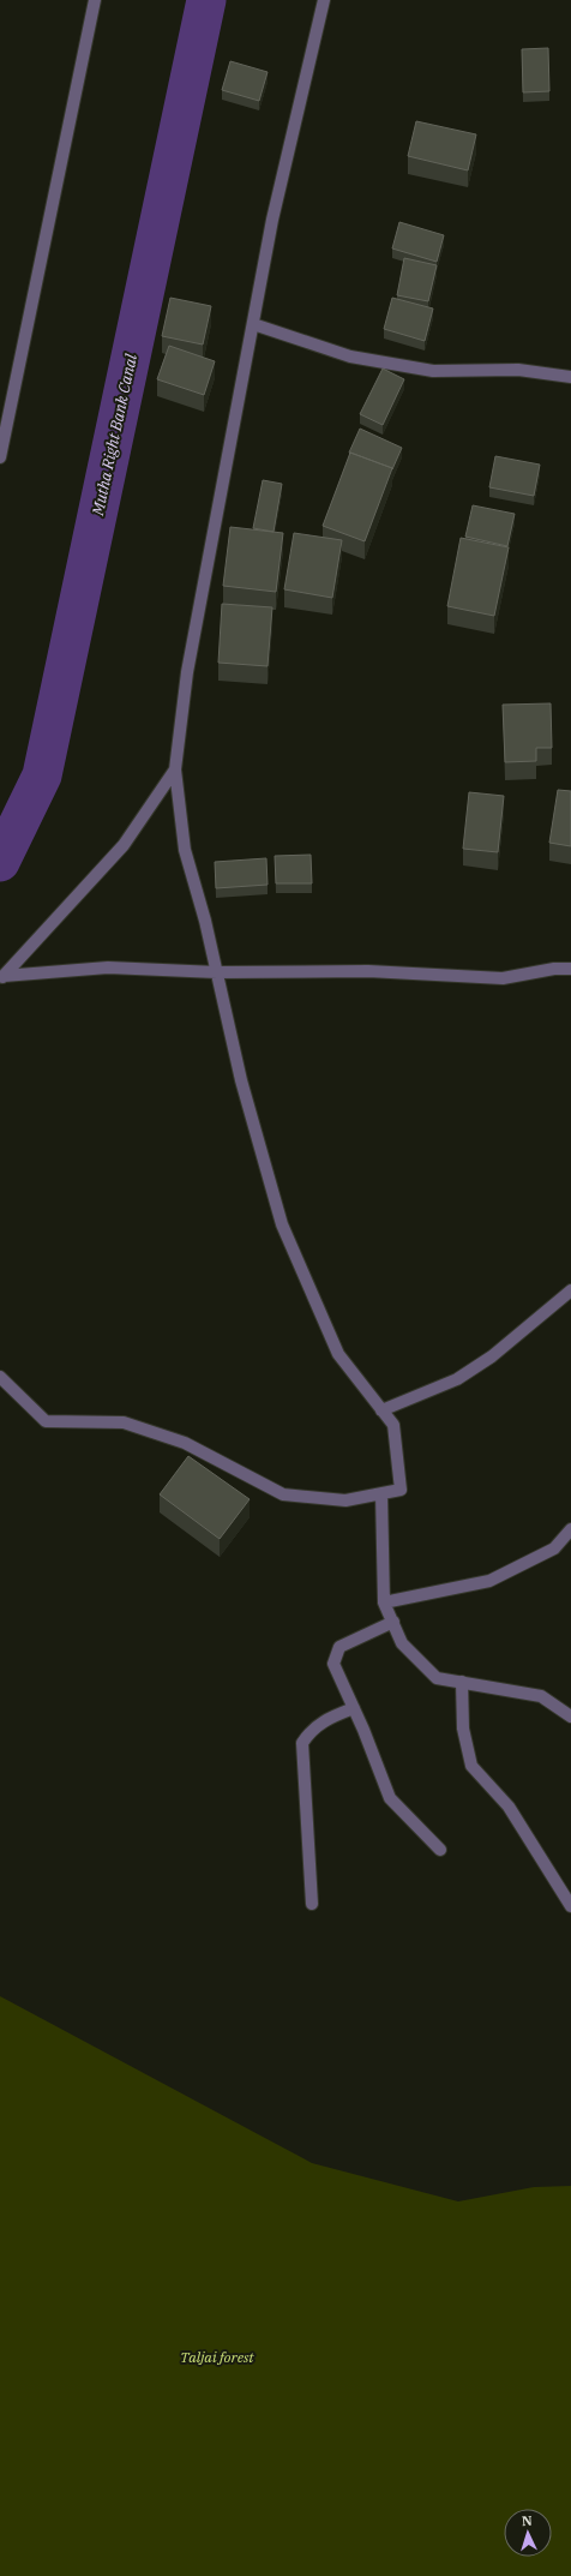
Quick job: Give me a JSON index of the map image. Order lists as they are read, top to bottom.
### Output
{
  "water": ["Mutha Right Bank Canal"],
  "parks": ["Taljai forest"],
  "north": "top"
}
